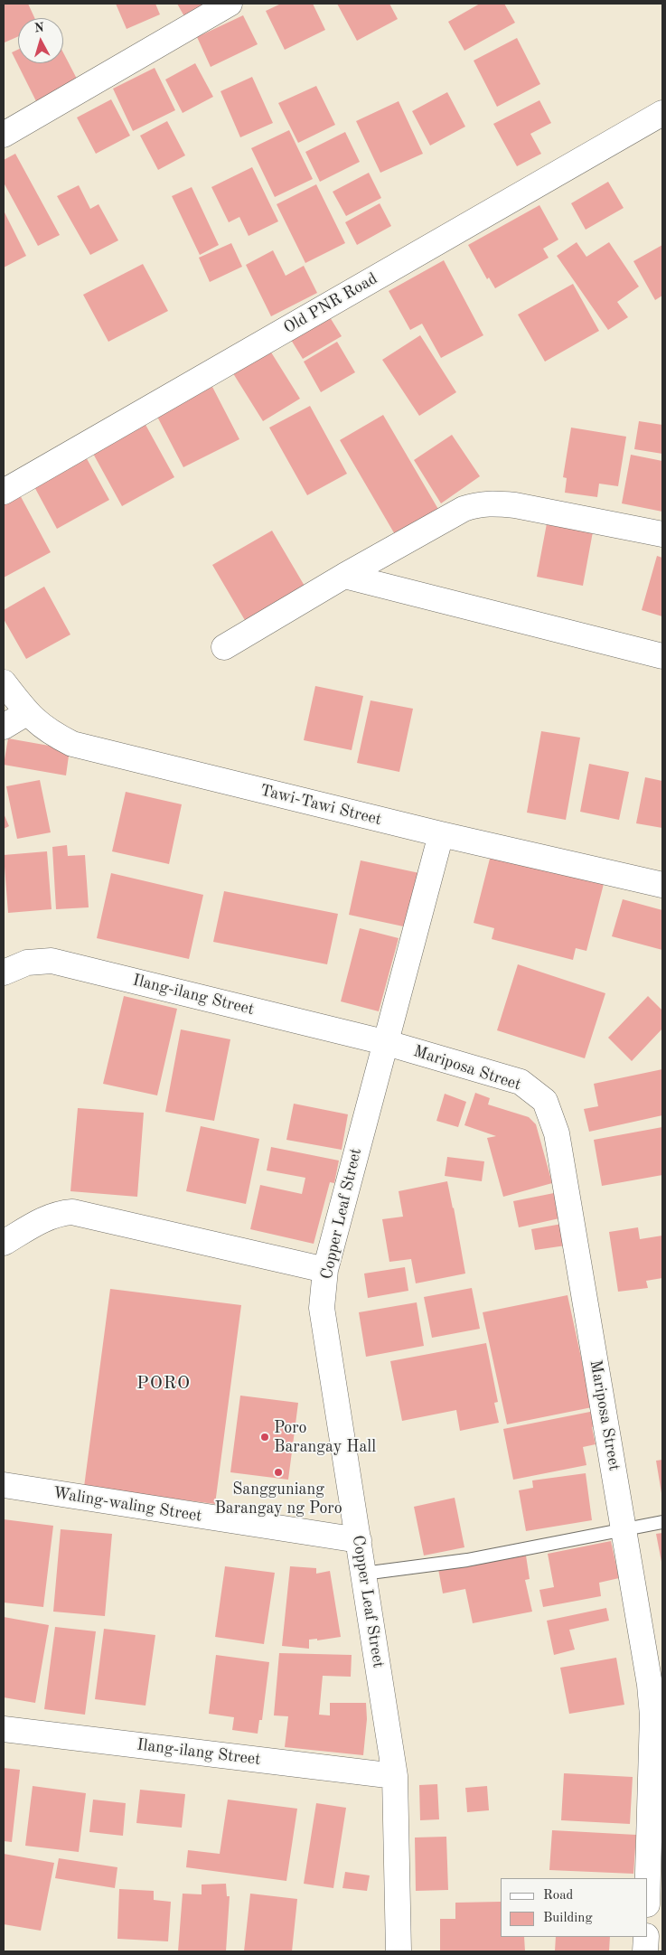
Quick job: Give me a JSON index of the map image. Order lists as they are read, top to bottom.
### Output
{
  "streets": {
    "street": [
      "Old PNR Road",
      "Tawi-Tawi Street",
      "Ilang-ilang Street",
      "Mariposa Street",
      "Copper Leaf Street",
      "Waling-waling Street"
    ]
  },
  "crossings": [
    ["Tawi-Tawi Street", "Copper Leaf Street"],
    ["Ilang-ilang Street", "Mariposa Street"],
    ["Ilang-ilang Street", "Copper Leaf Street"],
    ["Mariposa Street", "Copper Leaf Street"],
    ["Copper Leaf Street", "Waling-waling Street"]
  ],
  "districts": ["PORO"],
  "places": ["Poro Barangay Hall", "Sangguniang Barangay ng Poro"],
  "legend": ["Road", "Building"],
  "north": "top"
}
